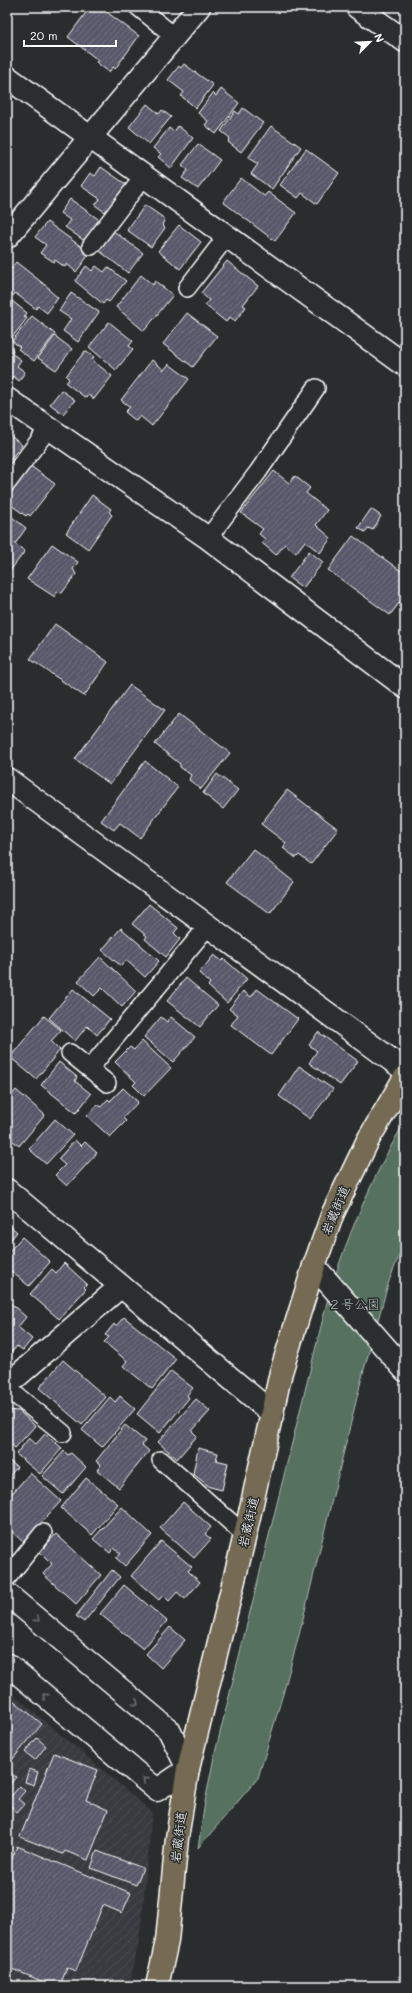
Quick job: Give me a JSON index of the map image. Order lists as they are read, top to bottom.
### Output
{
  "streets": {
    "main road": ["岩蔵街道"]
  },
  "parks": ["２号公園"],
  "scale_bar": "20 m",
  "north": "top right"
}
